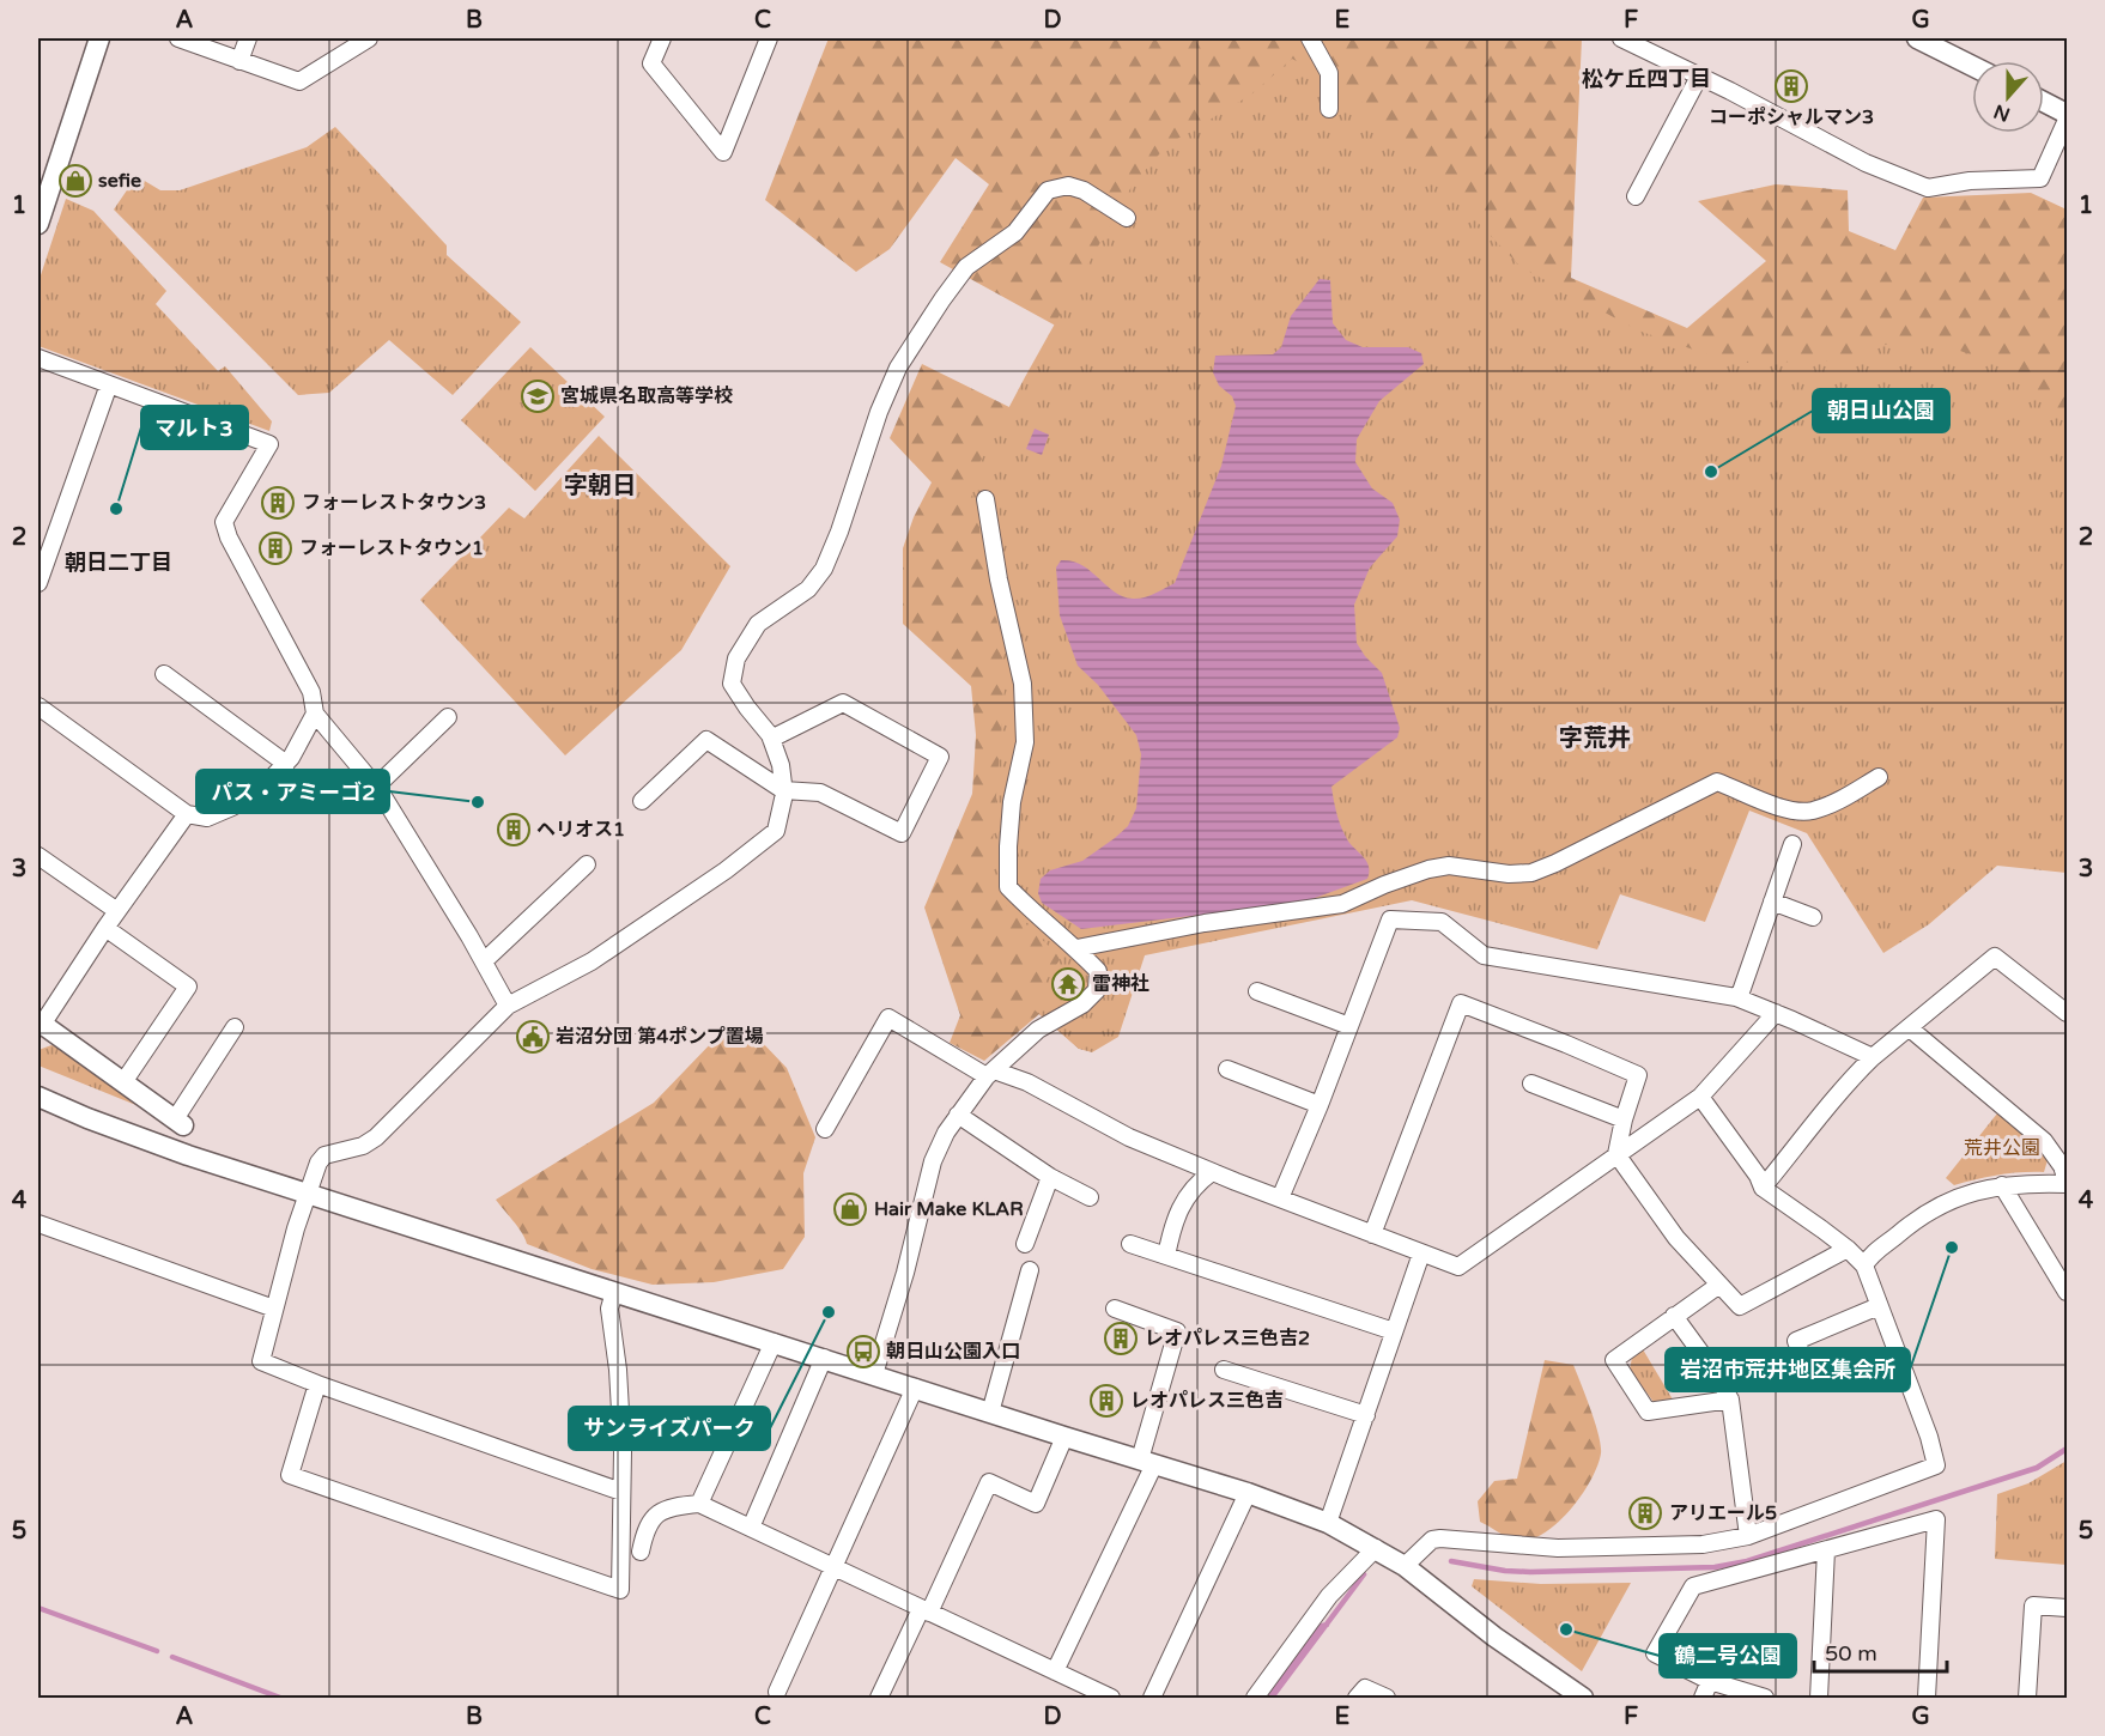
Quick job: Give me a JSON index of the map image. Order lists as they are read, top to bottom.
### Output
{
  "districts": [
    "松ケ丘四丁目",
    "字朝日",
    "朝日二丁目",
    "字荒井"
  ],
  "parks": ["荒井公園"],
  "places": {
    "building": [
      "コーポシャルマン3",
      "フォーレストタウン3",
      "フォーレストタウン1",
      "ヘリオス1",
      "レオパレス三色吉2",
      "レオパレス三色吉",
      "アリエール5"
    ],
    "shop": ["sefie", "Hair Make KLAR"],
    "school or university": ["宮城県名取高等学校"],
    "other": [
      "朝日山公園",
      "マルト3",
      "パス・アミーゴ2",
      "岩沼市荒井地区集会所",
      "サンライズパーク",
      "鶴二号公園"
    ],
    "temple": ["雷神社"],
    "public building": ["岩沼分団 第4ポンプ置場"],
    "bus stop": ["朝日山公園入口"]
  },
  "scale_bar": "50 m",
  "north": "bottom",
  "grid": {
    "columns": [
      "A",
      "B",
      "C",
      "D",
      "E",
      "F",
      "G"
    ],
    "rows": [
      "1",
      "2",
      "3",
      "4",
      "5"
    ]
  }
}
